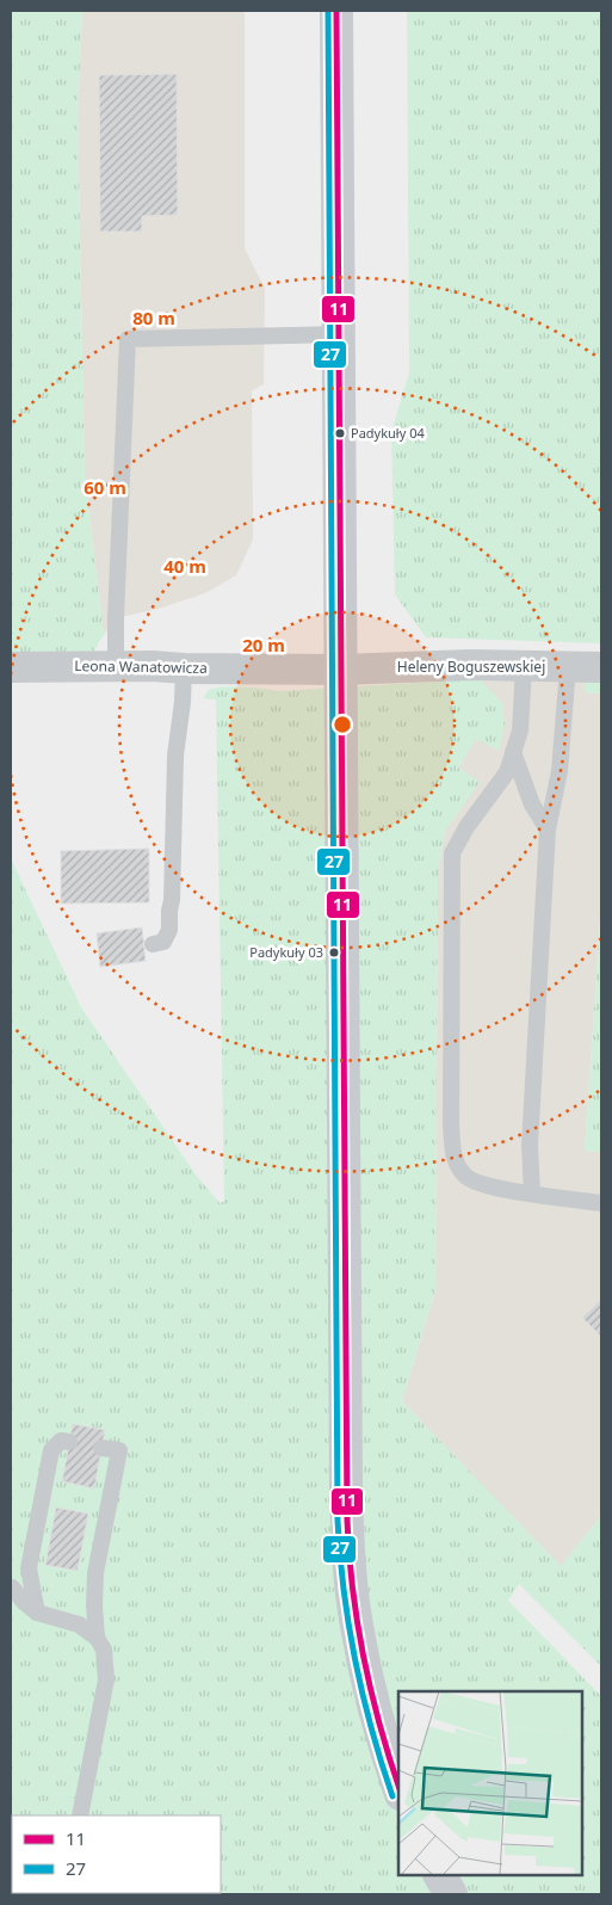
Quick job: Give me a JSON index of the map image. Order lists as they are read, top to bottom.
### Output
{
  "streets": {
    "street": ["Leona Wanatowicza", "Heleny Boguszewskiej"]
  },
  "crossings": [
    ["Leona Wanatowicza", "Heleny Boguszewskiej"]
  ],
  "places": ["Padykuły 04", "Padykuły 03"],
  "lines": ["transit line 11", "transit line 27"],
  "legend": ["11", "27"],
  "rings": [
    "80 m",
    "60 m",
    "40 m",
    "20 m"
  ]
}
